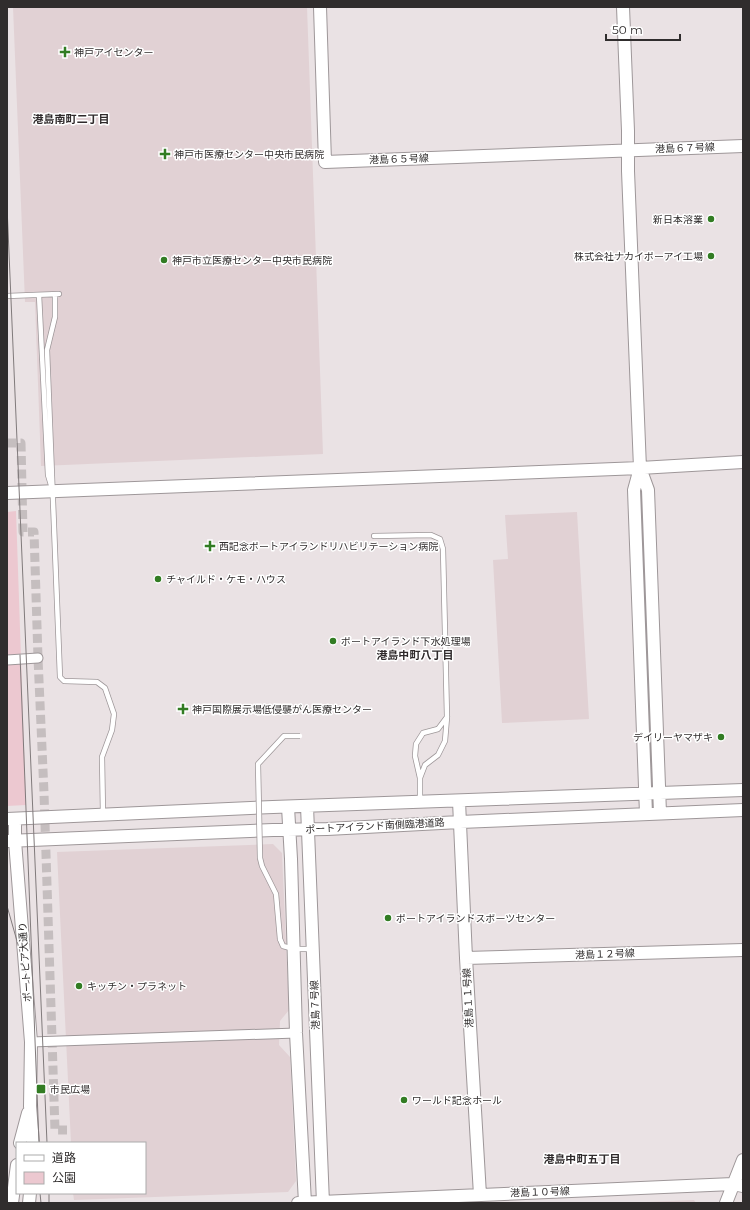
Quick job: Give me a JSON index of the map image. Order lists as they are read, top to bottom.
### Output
{
  "streets": {
    "street": [
      "港島６７号線",
      "港島６５号線",
      "ポートアイランド南側臨港道路",
      "港島１２号線",
      "ポートピア大通り",
      "港島１１号線",
      "港島７号線",
      "港島１０号線"
    ]
  },
  "crossings": [
    ["港島６７号線", "港島６５号線"],
    ["ポートアイランド南側臨港道路", "ポートピア大通り"],
    ["ポートアイランド南側臨港道路", "港島１１号線"],
    ["ポートアイランド南側臨港道路", "港島７号線"],
    ["港島１２号線", "港島１１号線"],
    ["港島１１号線", "港島１０号線"],
    ["港島７号線", "港島１０号線"]
  ],
  "districts": ["港島南町二丁目", "港島中町八丁目", "港島中町五丁目"],
  "places": {
    "health": [
      "神戸アイセンター",
      "神戸市医療センター中央市民病院",
      "西記念ポートアイランドリハビリテーション病院",
      "神戸国際展示場低侵襲がん医療センター"
    ],
    "other": [
      "新日本溶業",
      "株式会社ナカイポーアイ工場",
      "神戸市立医療センター中央市民病院",
      "チャイルド・ケモ・ハウス",
      "ポートアイランド下水処理場",
      "デイリーヤマザキ",
      "ポートアイランドスポーツセンター",
      "キッチン・プラネット",
      "ワールド記念ホール"
    ],
    "transit": ["市民広場"]
  },
  "legend": ["道路", "公園"],
  "scale_bar": "50 m"
}
